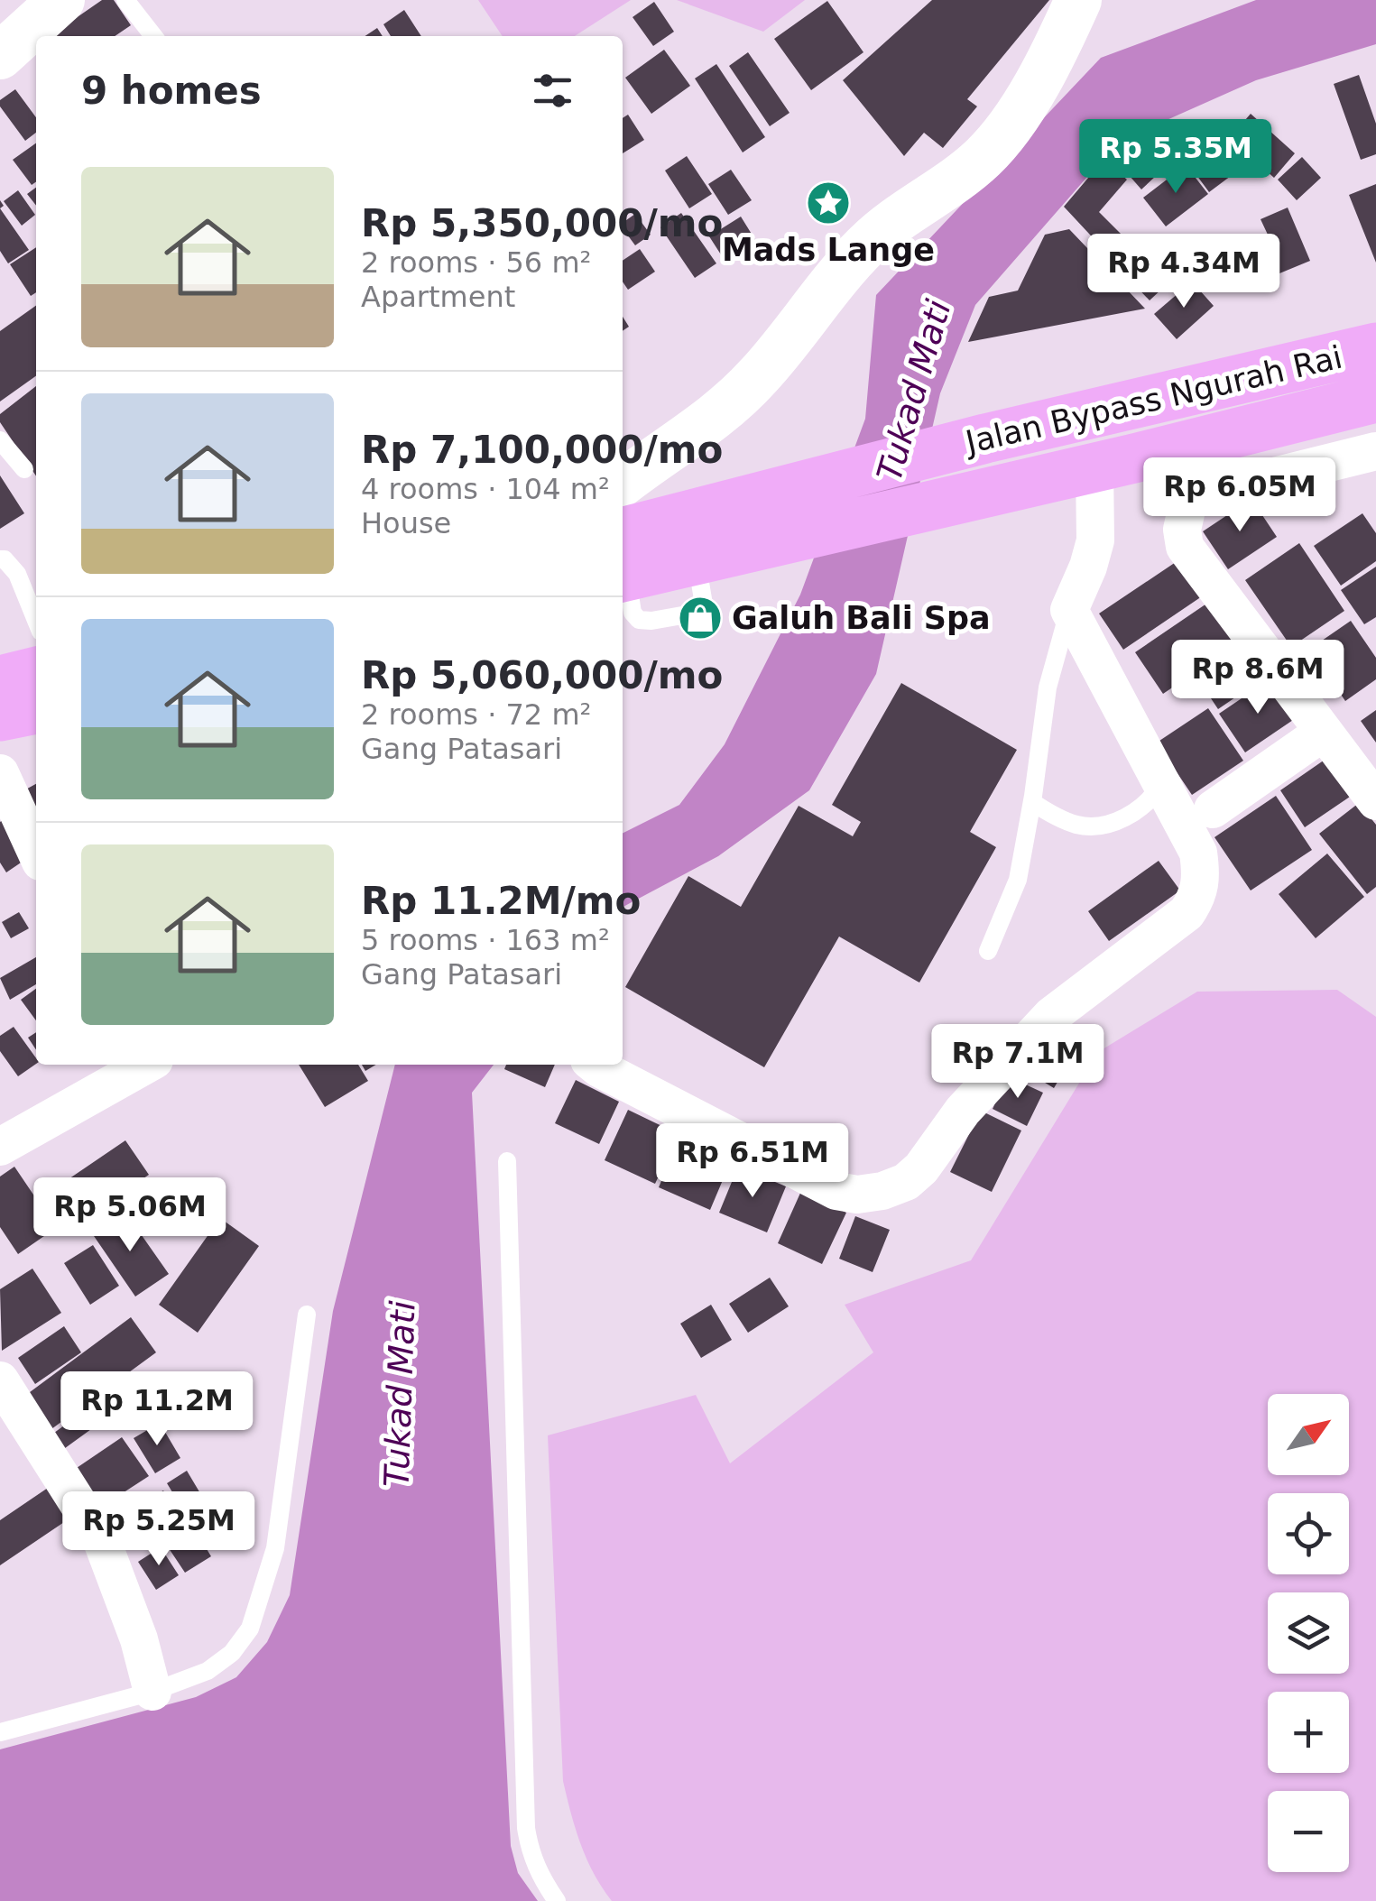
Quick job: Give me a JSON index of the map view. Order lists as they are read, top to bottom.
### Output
{
  "streets": {
    "highway": ["Jalan Bypass Ngurah Rai"]
  },
  "water": ["Tukad Mati"],
  "places": {
    "place": ["Mads Lange"],
    "shop": ["Galuh Bali Spa"]
  },
  "north": "top right",
  "page": {
    "heading": "9 homes",
    "price": [
      "Rp 5.35M",
      "Rp 4.34M",
      "Rp 6.05M",
      "Rp 8.6M",
      "Rp 7.1M",
      "Rp 6.51M",
      "Rp 5.06M",
      "Rp 11.2M",
      "Rp 5.25M"
    ],
    "list": [
      {
        "name": "Rp 5,350,000/mo",
        "note": "2 rooms · 56 m² · Apartment"
      },
      {
        "name": "Rp 7,100,000/mo",
        "note": "4 rooms · 104 m² · House"
      },
      {
        "name": "Rp 5,060,000/mo",
        "note": "2 rooms · 72 m² · Gang Patasari"
      },
      {
        "name": "Rp 11.2M/mo",
        "note": "5 rooms · 163 m² · Gang Patasari"
      }
    ],
    "map_buttons": ["+", "−"]
  }
}
